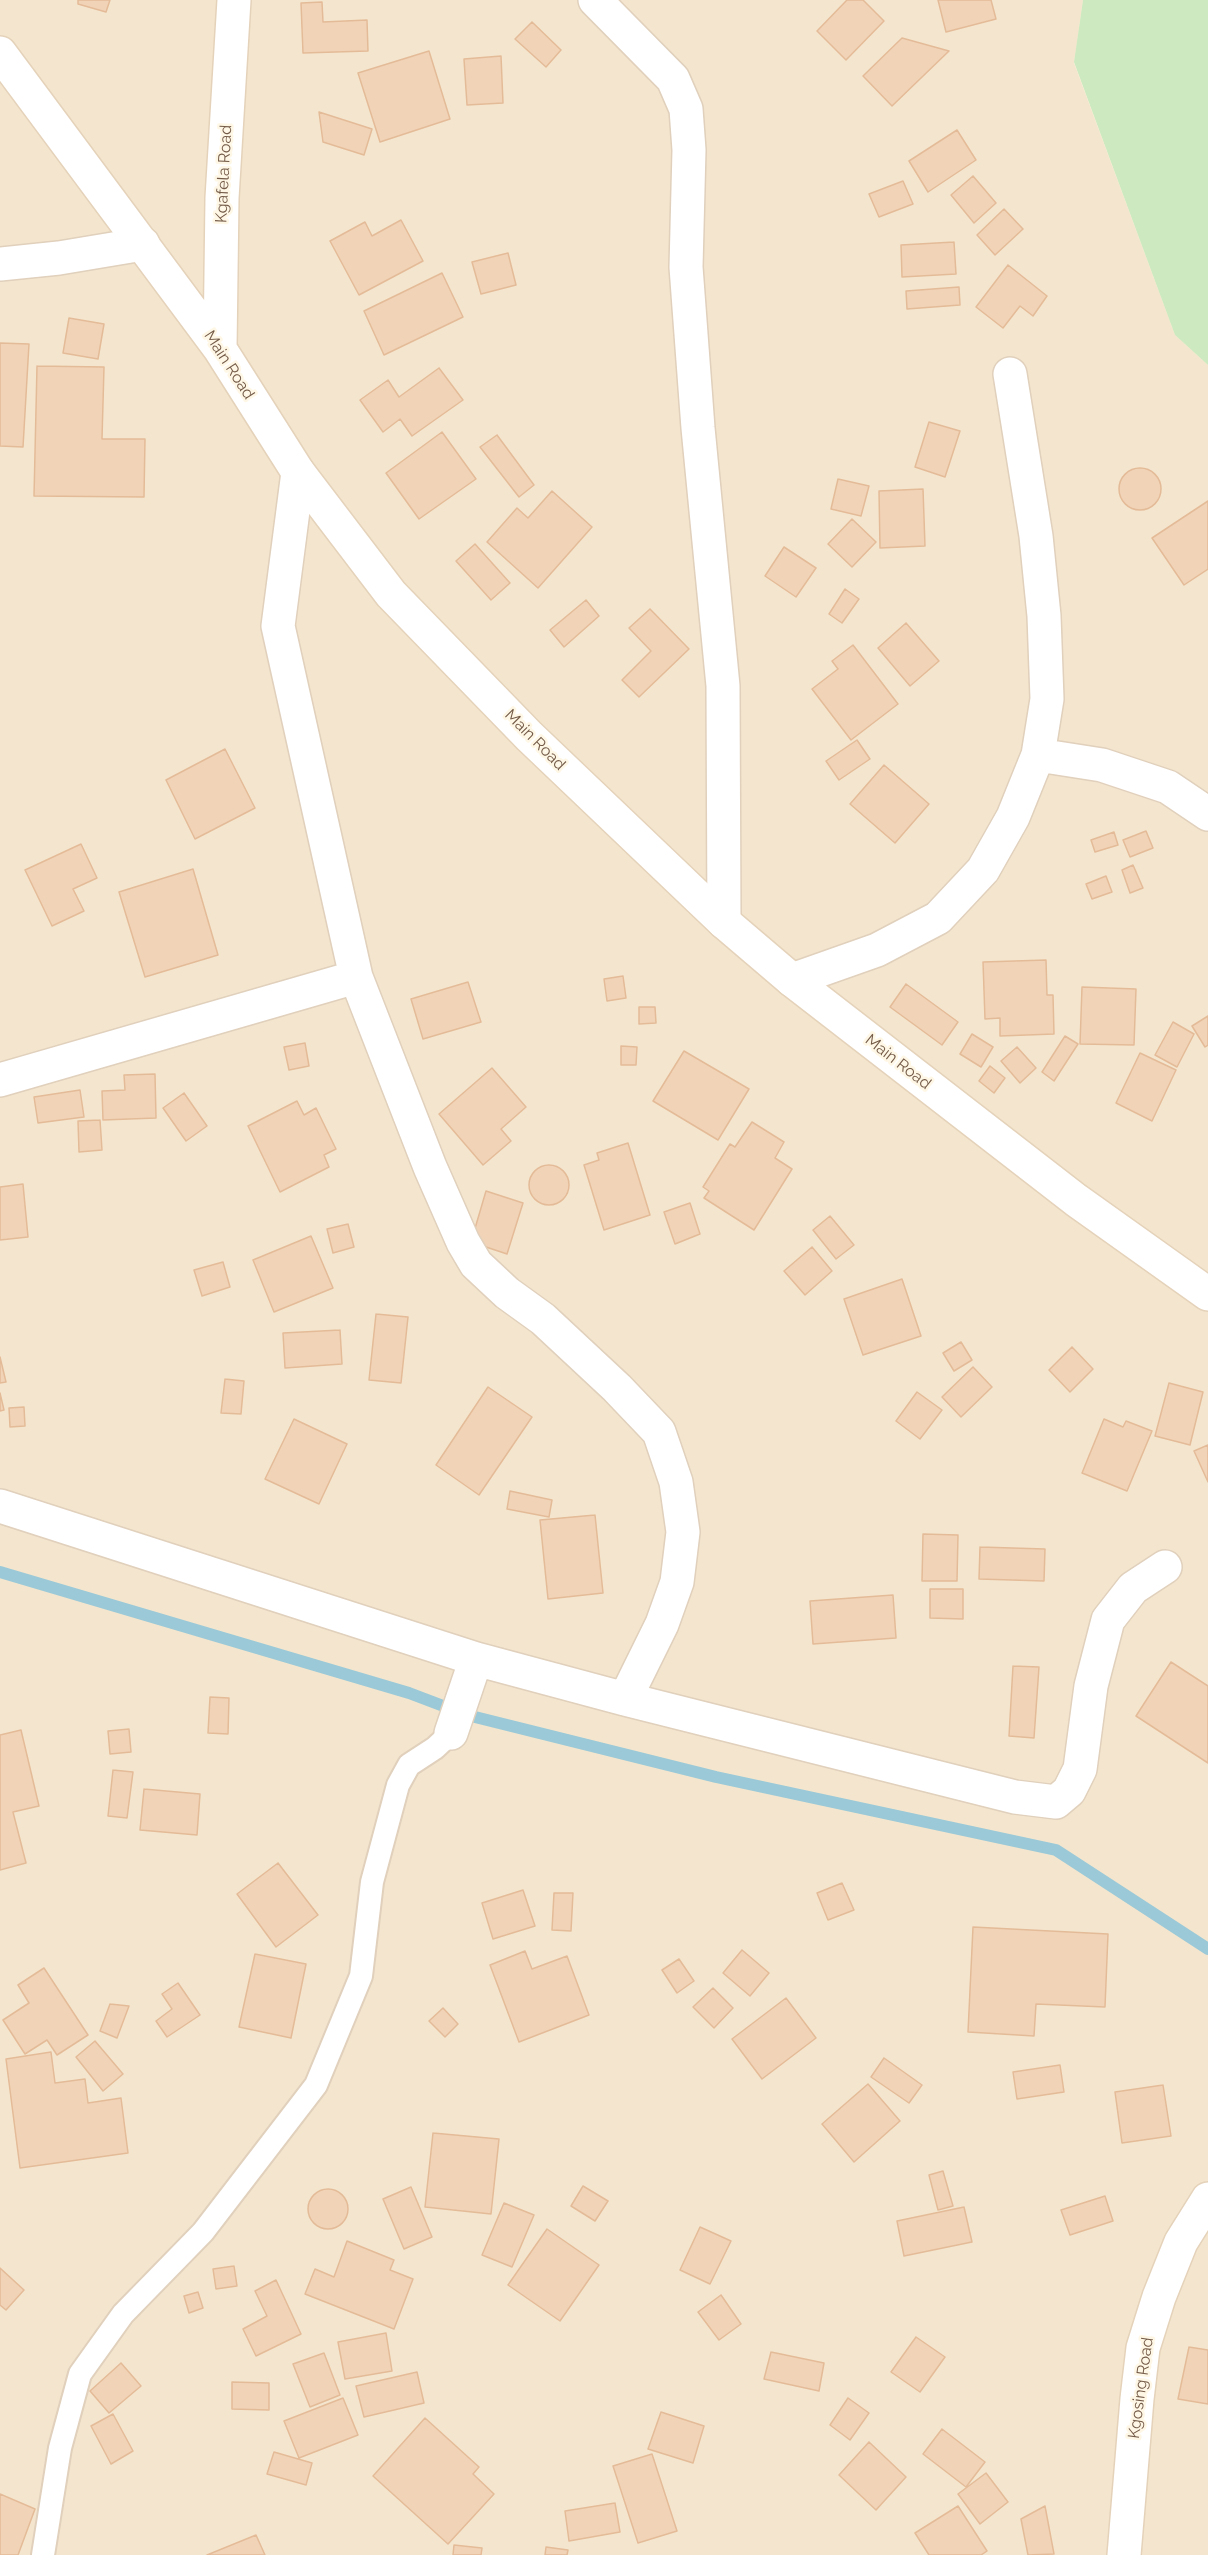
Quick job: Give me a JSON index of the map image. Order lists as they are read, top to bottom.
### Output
{
  "streets": {
    "street": ["Kgafela Road", "Main Road", "Kgosing Road"]
  },
  "crossings": [
    ["Kgafela Road", "Main Road"]
  ]
}
